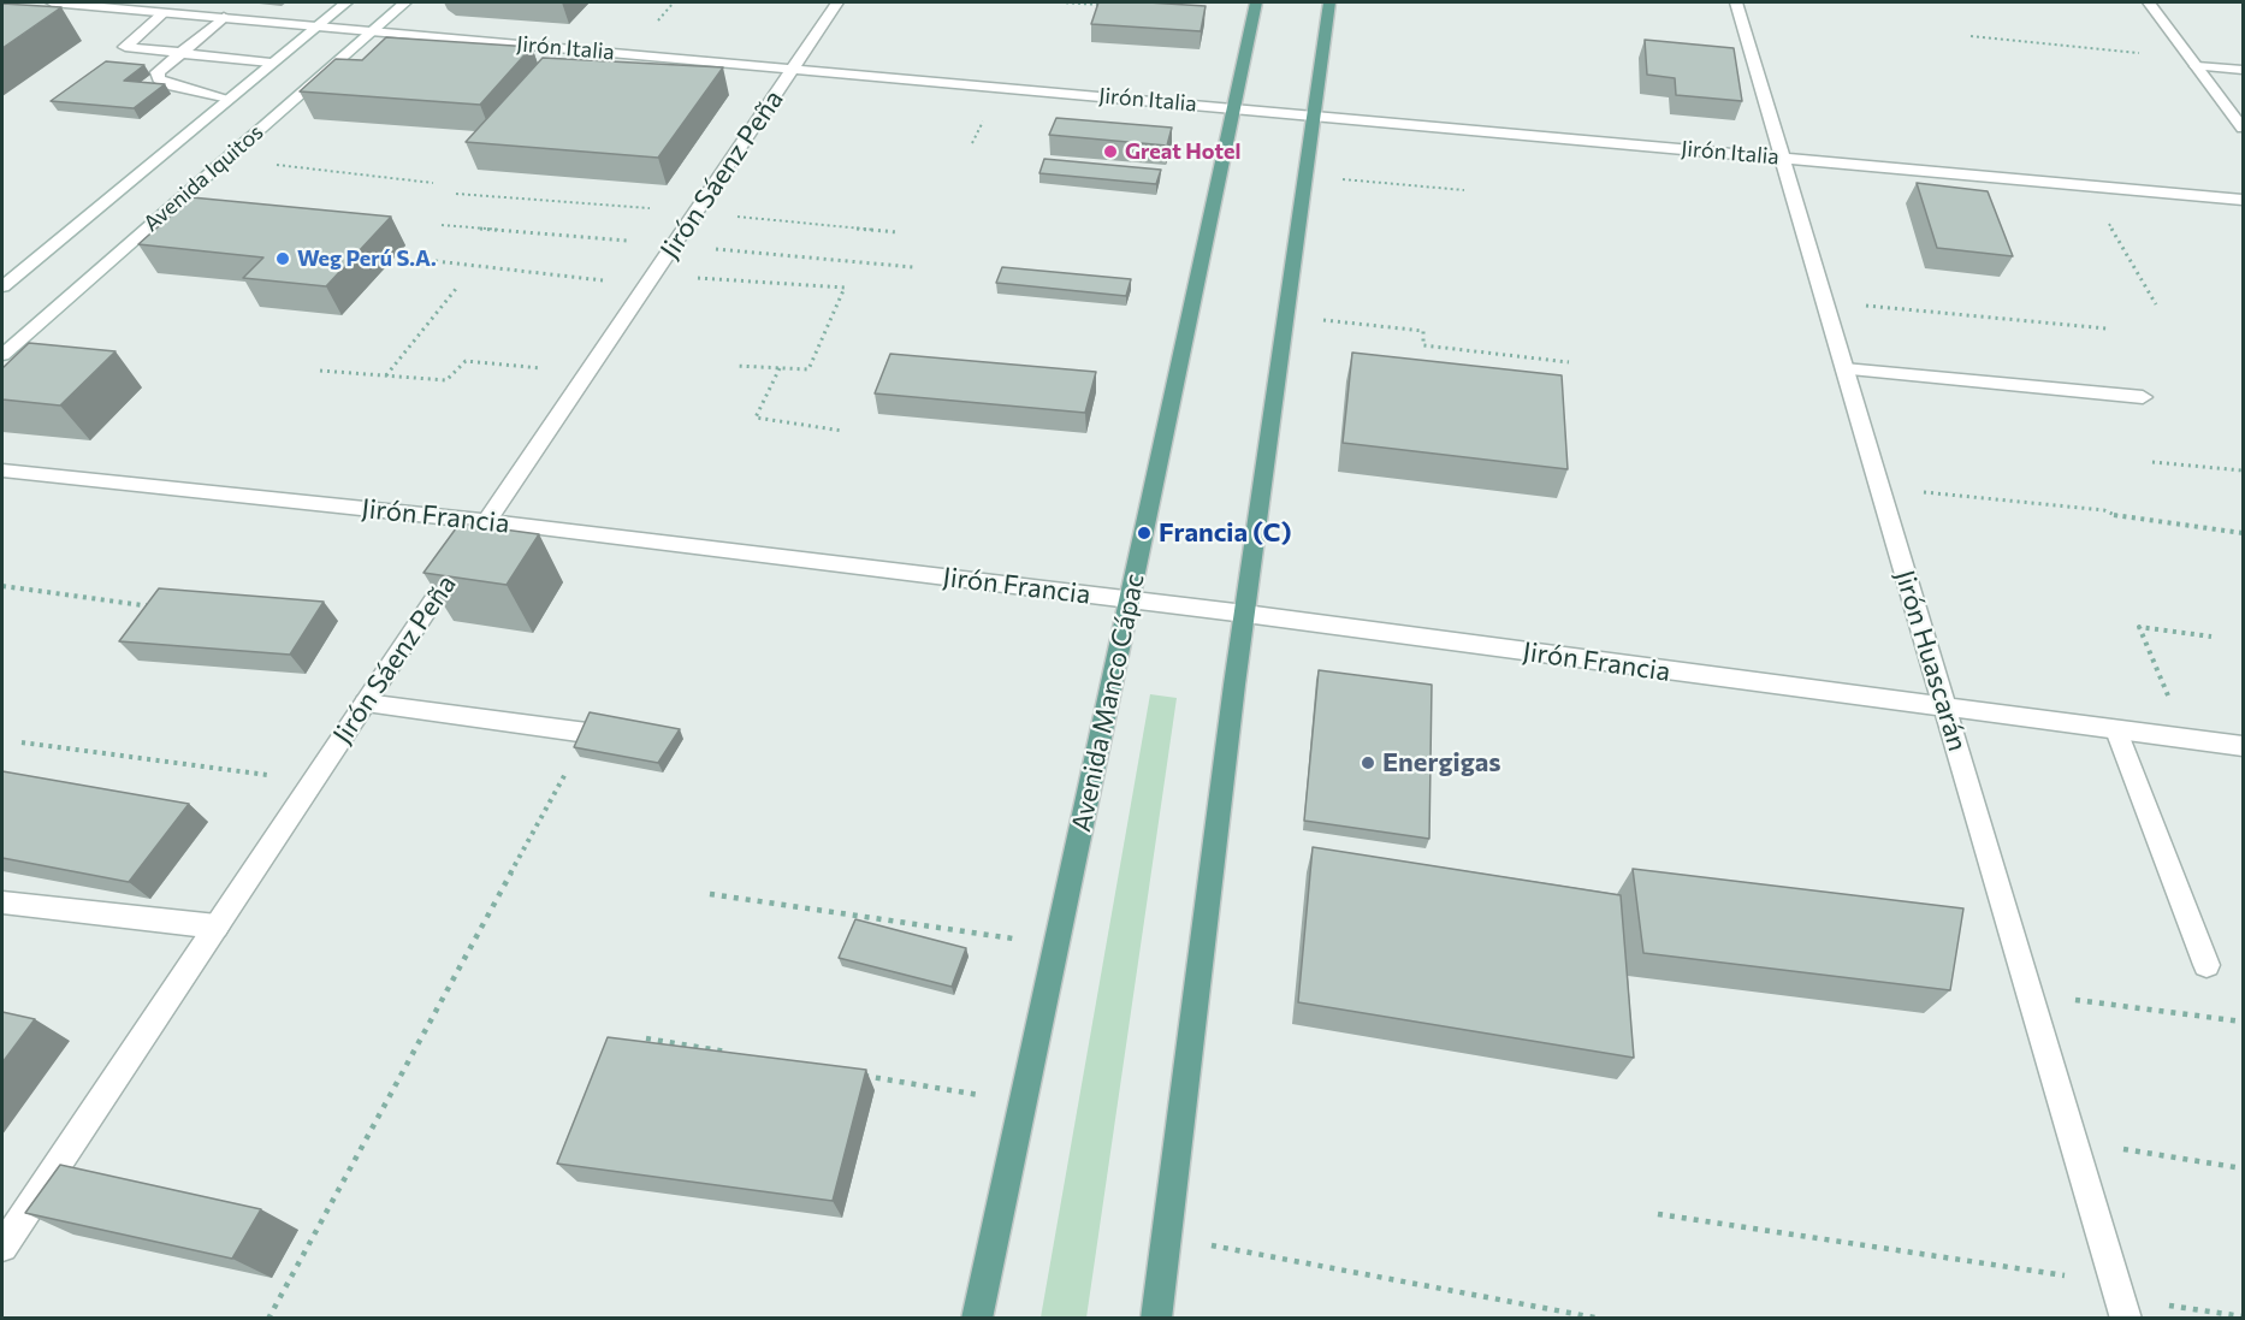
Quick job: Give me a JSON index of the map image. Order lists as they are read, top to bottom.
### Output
{
  "streets": {
    "main road": ["Avenida Manco Cápac"],
    "street": [
      "Jirón Italia",
      "Jirón Sáenz Peña",
      "Avenida Iquitos",
      "Jirón Francia",
      "Jirón Huascarán"
    ]
  },
  "crossings": [
    ["Jirón Italia", "Jirón Sáenz Peña"],
    ["Jirón Italia", "Avenida Iquitos"],
    ["Jirón Italia", "Jirón Huascarán"],
    ["Jirón Italia", "Avenida Manco Cápac"],
    ["Jirón Sáenz Peña", "Jirón Francia"],
    ["Jirón Francia", "Jirón Huascarán"],
    ["Jirón Francia", "Avenida Manco Cápac"]
  ],
  "places": [
    "Great Hotel",
    "Weg Perú S.A.",
    "Francia (C)",
    "Energigas"
  ]
}
